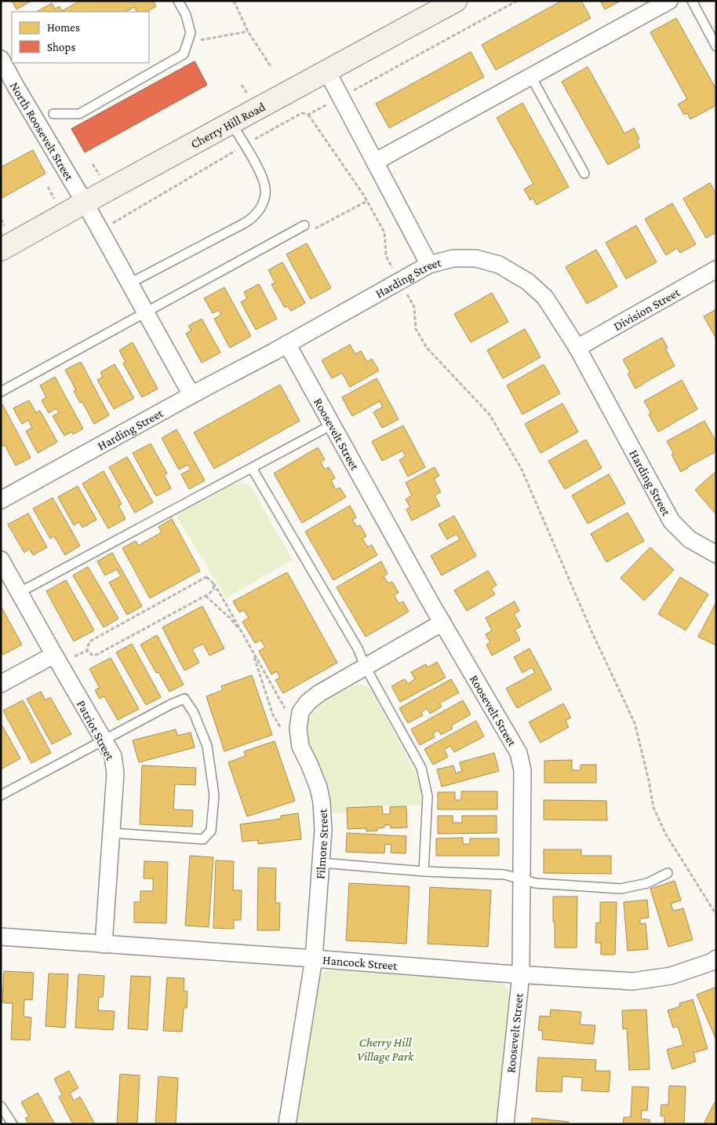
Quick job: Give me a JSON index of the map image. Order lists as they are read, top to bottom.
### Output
{
  "streets": {
    "main road": ["Cherry Hill Road"],
    "street": [
      "North Roosevelt Street",
      "Harding Street",
      "Division Street",
      "Roosevelt Street",
      "Patriot Street",
      "Filmore Street",
      "Hancock Street"
    ]
  },
  "crossings": [
    ["Cherry Hill Road", "North Roosevelt Street"],
    ["Harding Street", "Division Street"],
    ["Harding Street", "Roosevelt Street"],
    ["Roosevelt Street", "Filmore Street"],
    ["Roosevelt Street", "Hancock Street"],
    ["Patriot Street", "Hancock Street"],
    ["Filmore Street", "Hancock Street"]
  ],
  "parks": ["Cherry Hill Village Park"],
  "legend": ["Homes", "Shops"]
}
